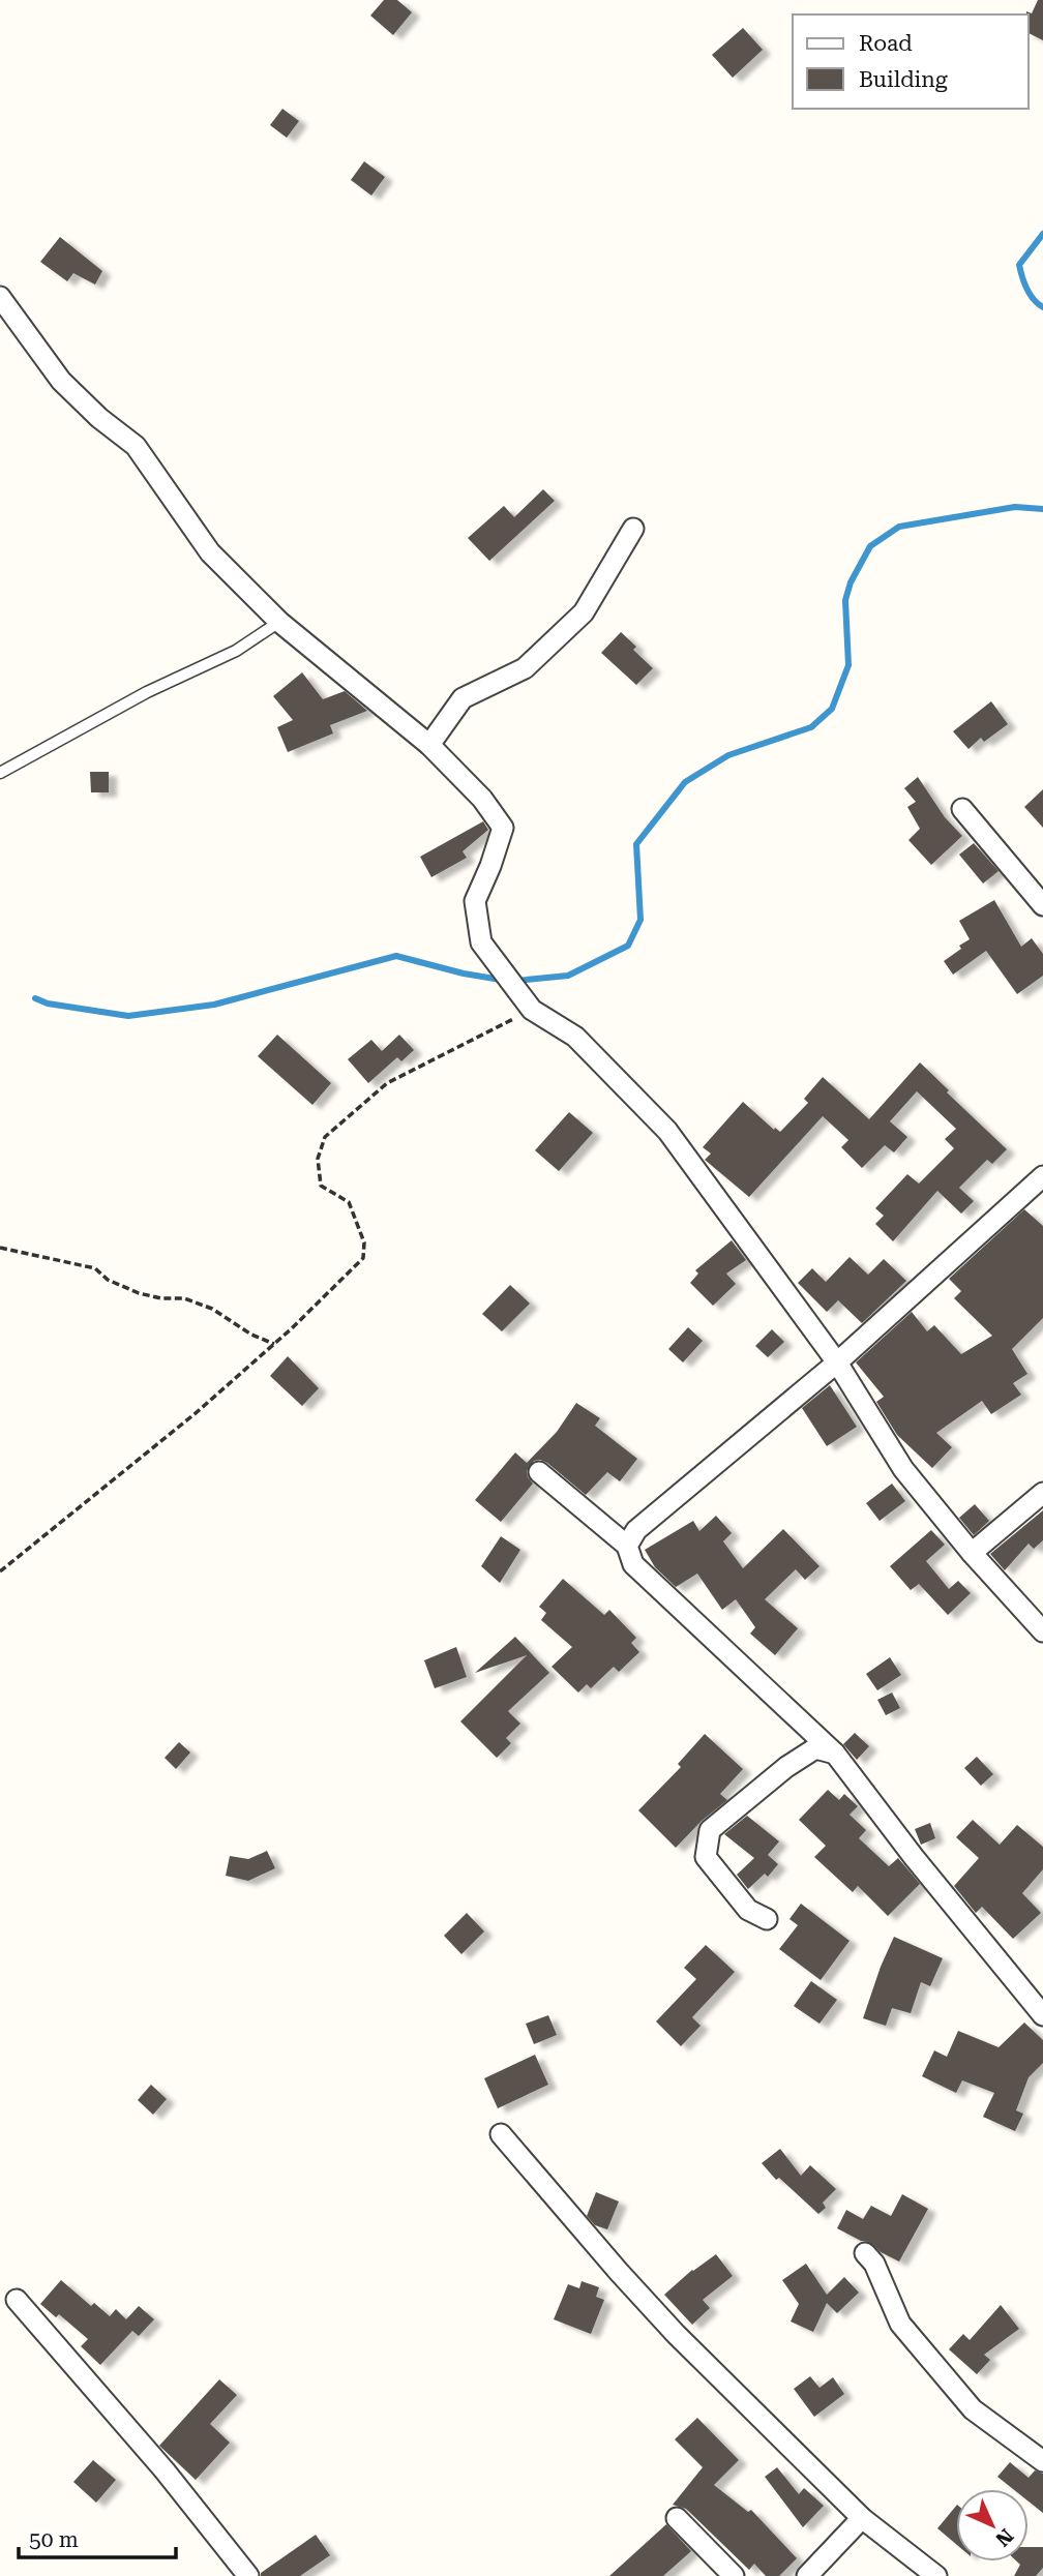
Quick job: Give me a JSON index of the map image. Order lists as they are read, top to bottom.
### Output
{
  "legend": ["Road", "Building"],
  "scale_bar": "50 m",
  "north": "bottom right"
}
